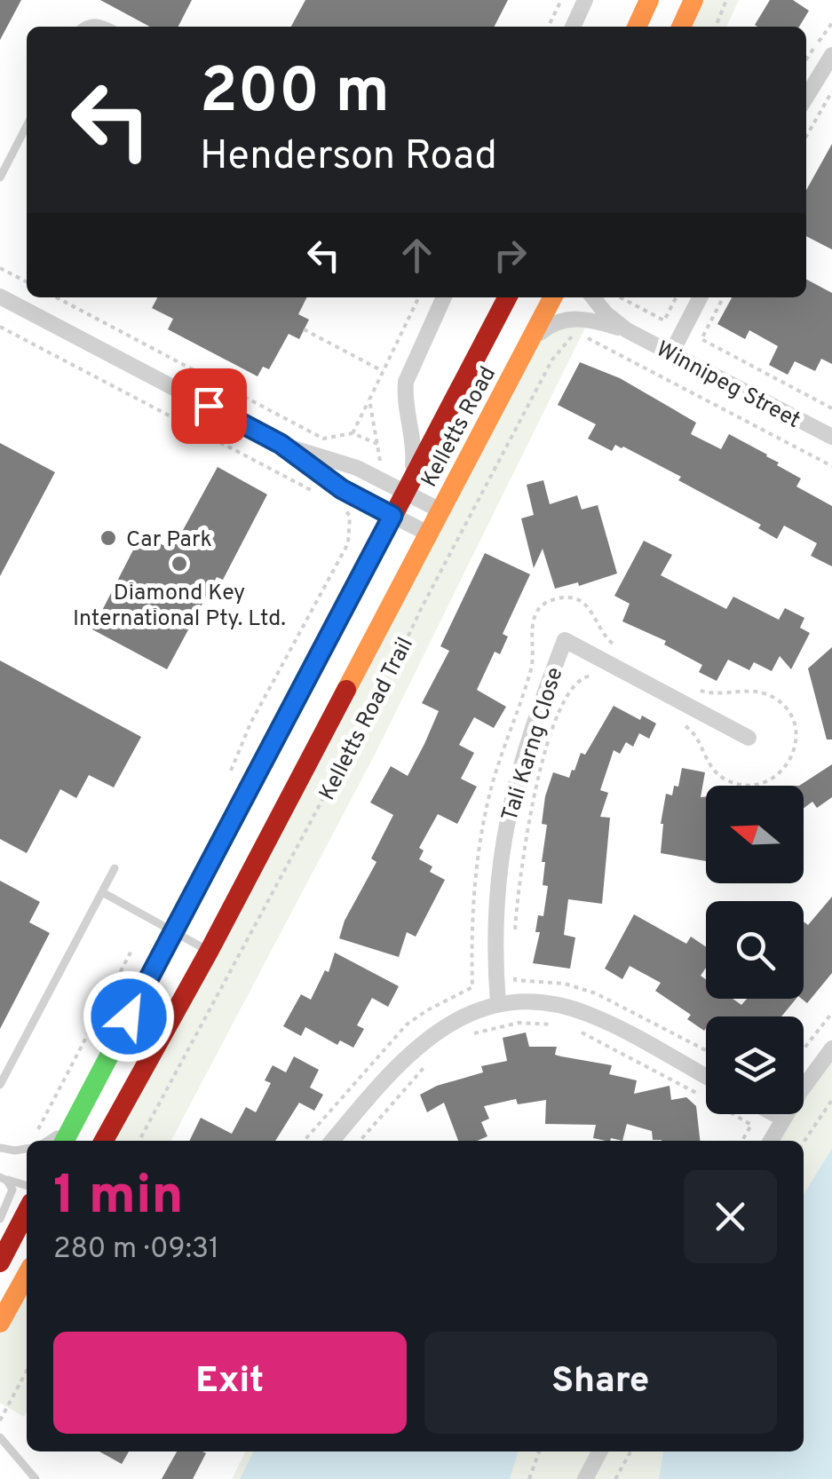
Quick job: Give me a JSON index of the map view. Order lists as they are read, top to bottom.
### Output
{
  "streets": {
    "main road": ["Kelletts Road"],
    "street": ["Winnipeg Street", "Tali Karng Close"],
    "path": ["Kelletts Road Trail"]
  },
  "crossings": [
    ["Winnipeg Street", "Kelletts Road"]
  ],
  "places": ["Car Park", "Diamond Key International Pty. Ltd."],
  "north": "left",
  "page": {
    "turn": ["200 m", "Henderson Road"],
    "heading": ["1 min", "280 m · 09:31"],
    "buttons": ["Exit", "Share"]
  }
}
